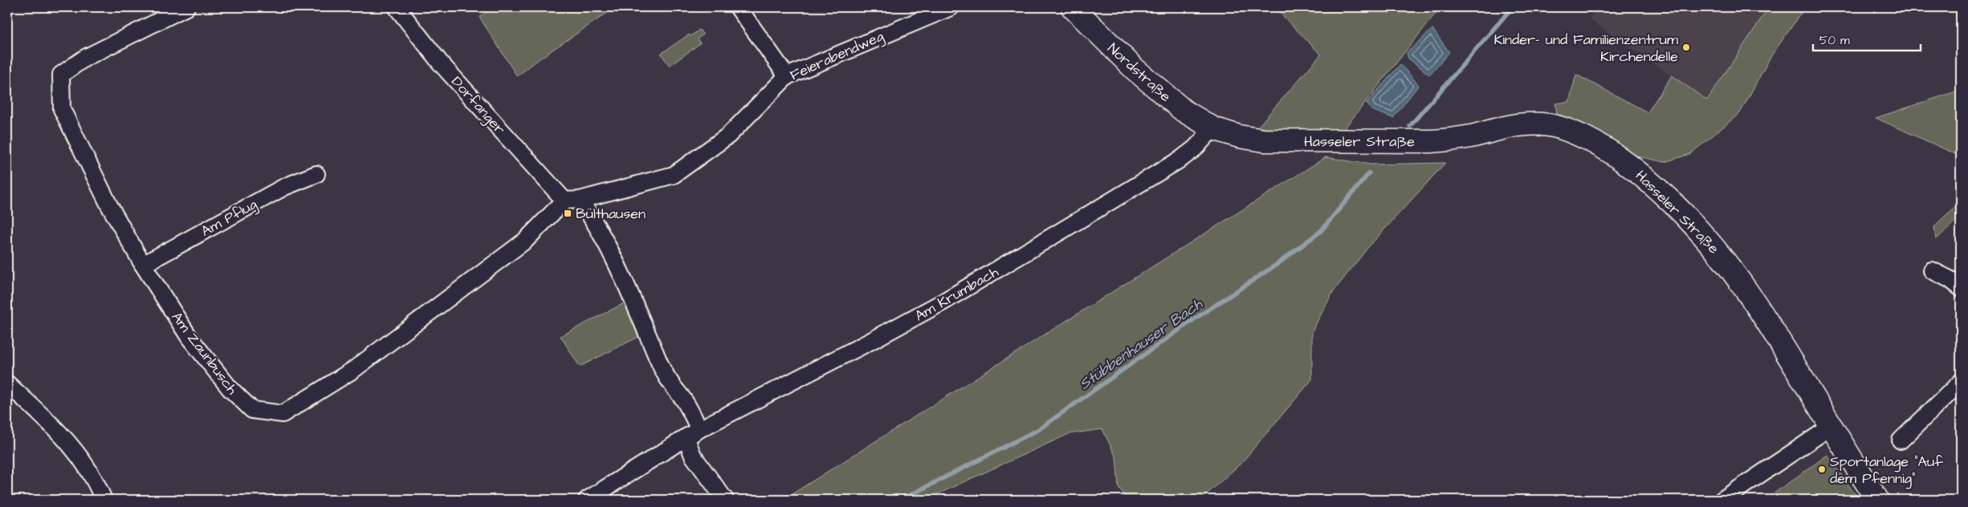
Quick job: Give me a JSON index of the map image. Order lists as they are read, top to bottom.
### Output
{
  "streets": {
    "main road": ["Nordstraße", "Hasseler Straße"],
    "street": [
      "Feierabendweg",
      "Dorfanger",
      "Am Pflug",
      "Am Krumbach",
      "Am Zaunbusch"
    ]
  },
  "crossings": [
    ["Feierabendweg", "Dorfanger"],
    ["Feierabendweg", "Am Zaunbusch"],
    ["Nordstraße", "Hasseler Straße"],
    ["Nordstraße", "Am Krumbach"],
    ["Dorfanger", "Am Zaunbusch"],
    ["Hasseler Straße", "Am Krumbach"],
    ["Am Pflug", "Am Zaunbusch"]
  ],
  "water": ["Stübbenhauser Bach"],
  "places": {
    "other": ["Kinder- und Familienzentrum Kirchendelle", "Sportanlage \"Auf dem Pfennig\""],
    "transit": ["Bülthausen"]
  },
  "scale_bar": "50 m"
}
